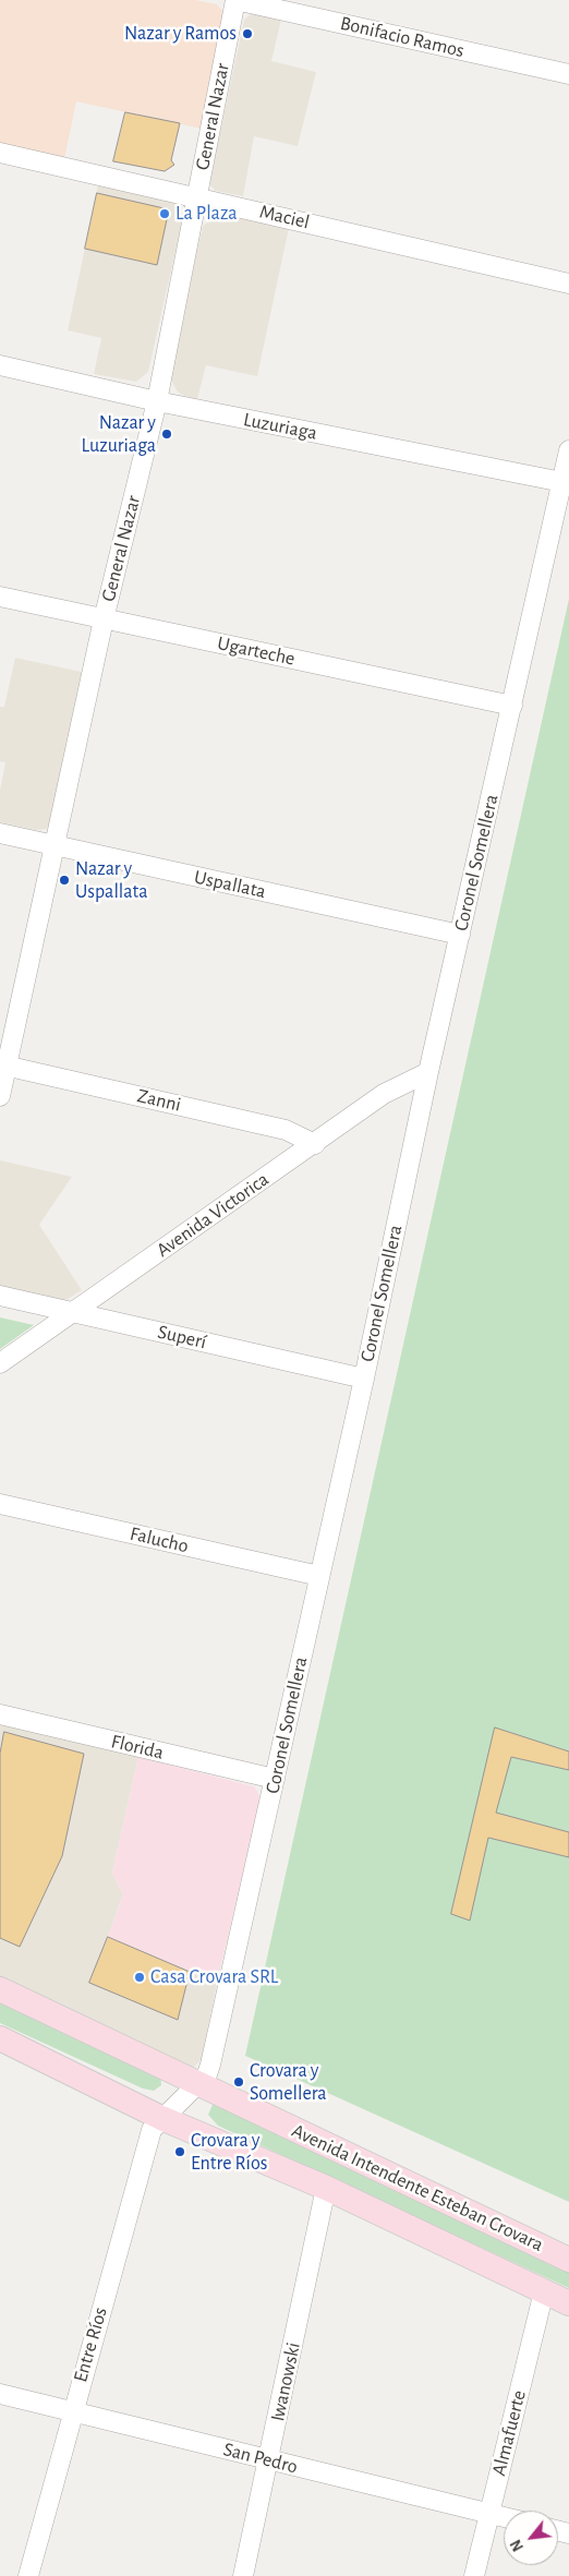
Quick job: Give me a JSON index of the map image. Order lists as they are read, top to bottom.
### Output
{
  "streets": {
    "main road": ["Avenida Intendente Esteban Crovara"],
    "street": [
      "Bonifacio Ramos",
      "General Nazar",
      "Maciel",
      "Luzuriaga",
      "Ugarteche",
      "Coronel Somellera",
      "Uspallata",
      "Zanni",
      "Avenida Victorica",
      "Superí",
      "Falucho",
      "Florida",
      "Entre Ríos",
      "Iwanowski",
      "Almafuerte",
      "San Pedro"
    ]
  },
  "crossings": [
    ["Bonifacio Ramos", "General Nazar"],
    ["General Nazar", "Maciel"],
    ["General Nazar", "Luzuriaga"],
    ["General Nazar", "Ugarteche"],
    ["General Nazar", "Uspallata"],
    ["General Nazar", "Zanni"],
    ["Luzuriaga", "Coronel Somellera"],
    ["Ugarteche", "Coronel Somellera"],
    ["Coronel Somellera", "Uspallata"],
    ["Coronel Somellera", "Avenida Victorica"],
    ["Coronel Somellera", "Superí"],
    ["Coronel Somellera", "Falucho"],
    ["Coronel Somellera", "Florida"],
    ["Coronel Somellera", "Avenida Intendente Esteban Crovara"],
    ["Coronel Somellera", "Entre Ríos"],
    ["Zanni", "Avenida Victorica"],
    ["Avenida Victorica", "Superí"],
    ["Avenida Intendente Esteban Crovara", "Entre Ríos"],
    ["Avenida Intendente Esteban Crovara", "Iwanowski"],
    ["Avenida Intendente Esteban Crovara", "Almafuerte"],
    ["Entre Ríos", "San Pedro"],
    ["Iwanowski", "San Pedro"],
    ["Almafuerte", "San Pedro"]
  ],
  "places": [
    "Nazar y Ramos",
    "La Plaza",
    "Nazar y Luzuriaga",
    "Nazar y Uspallata",
    "Casa Crovara SRL",
    "Crovara y Somellera",
    "Crovara y Entre Ríos"
  ],
  "north": "bottom left"
}
